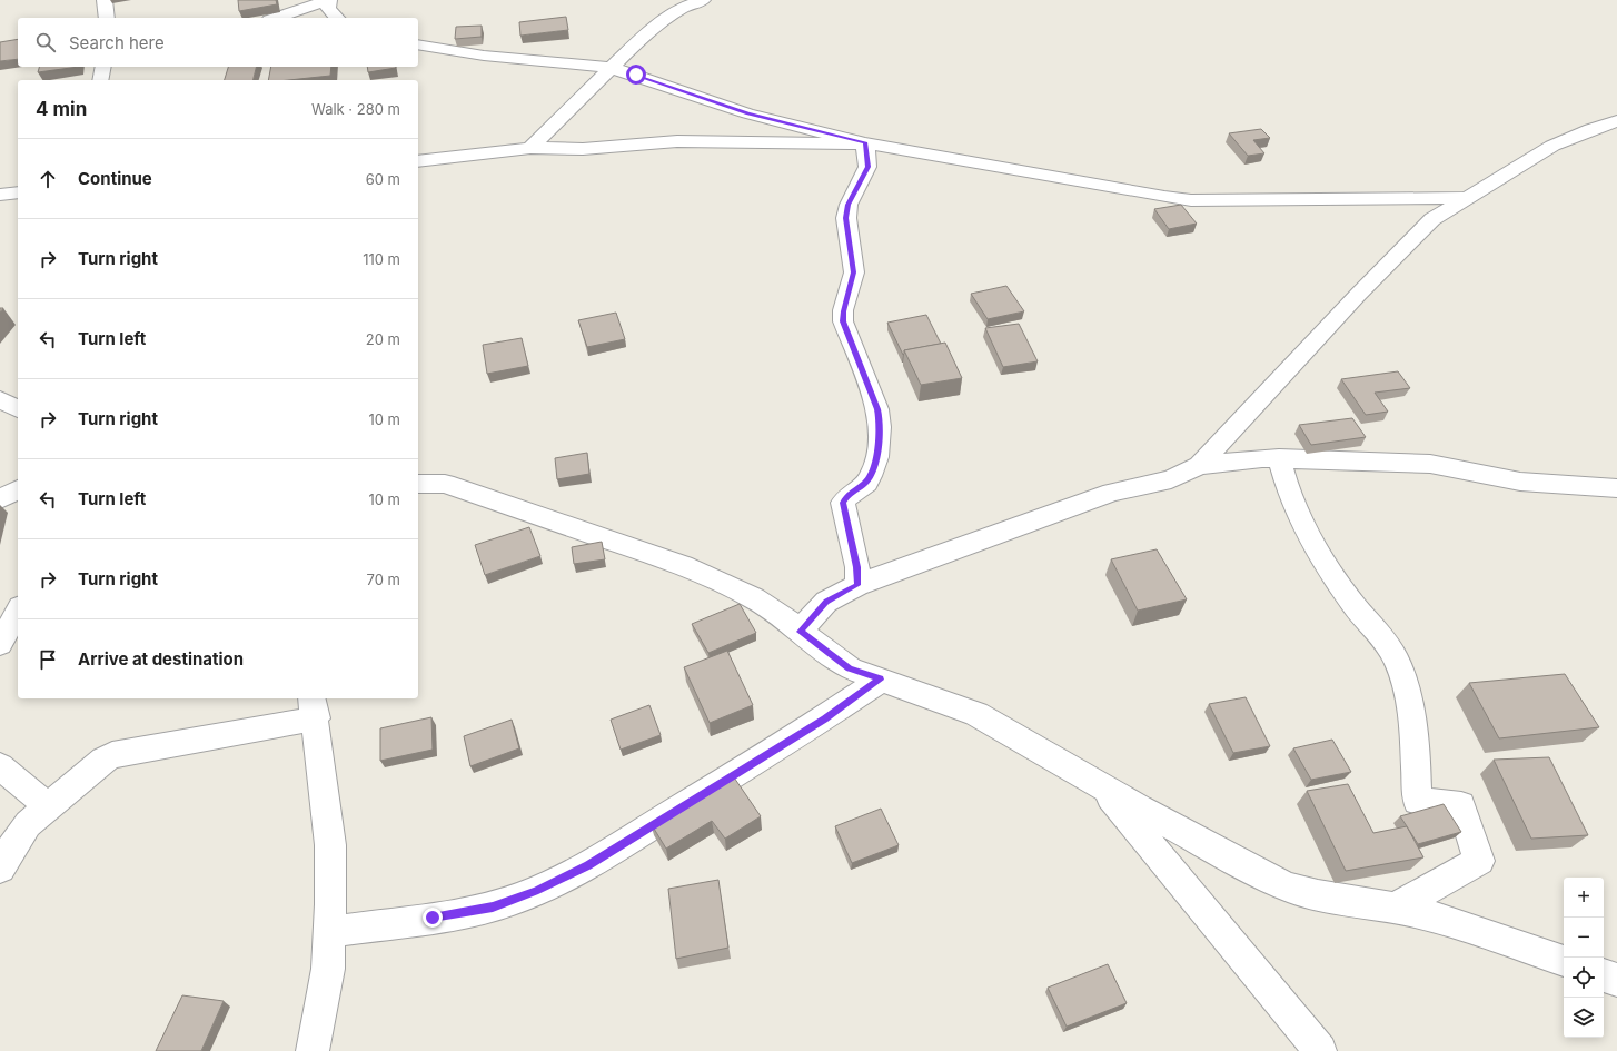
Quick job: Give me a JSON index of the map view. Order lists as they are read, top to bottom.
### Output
{
  "page": {
    "search": "Search here",
    "heading": ["4 min", "Walk · 280 m"],
    "list": [
      ["Continue", "60 m"],
      ["Turn right", "110 m"],
      ["Turn left", "20 m"],
      ["Turn right", "10 m"],
      ["Turn left", "10 m"],
      ["Turn right", "70 m"],
      "Arrive at destination"
    ],
    "map_buttons": ["+", "−"]
  }
}
